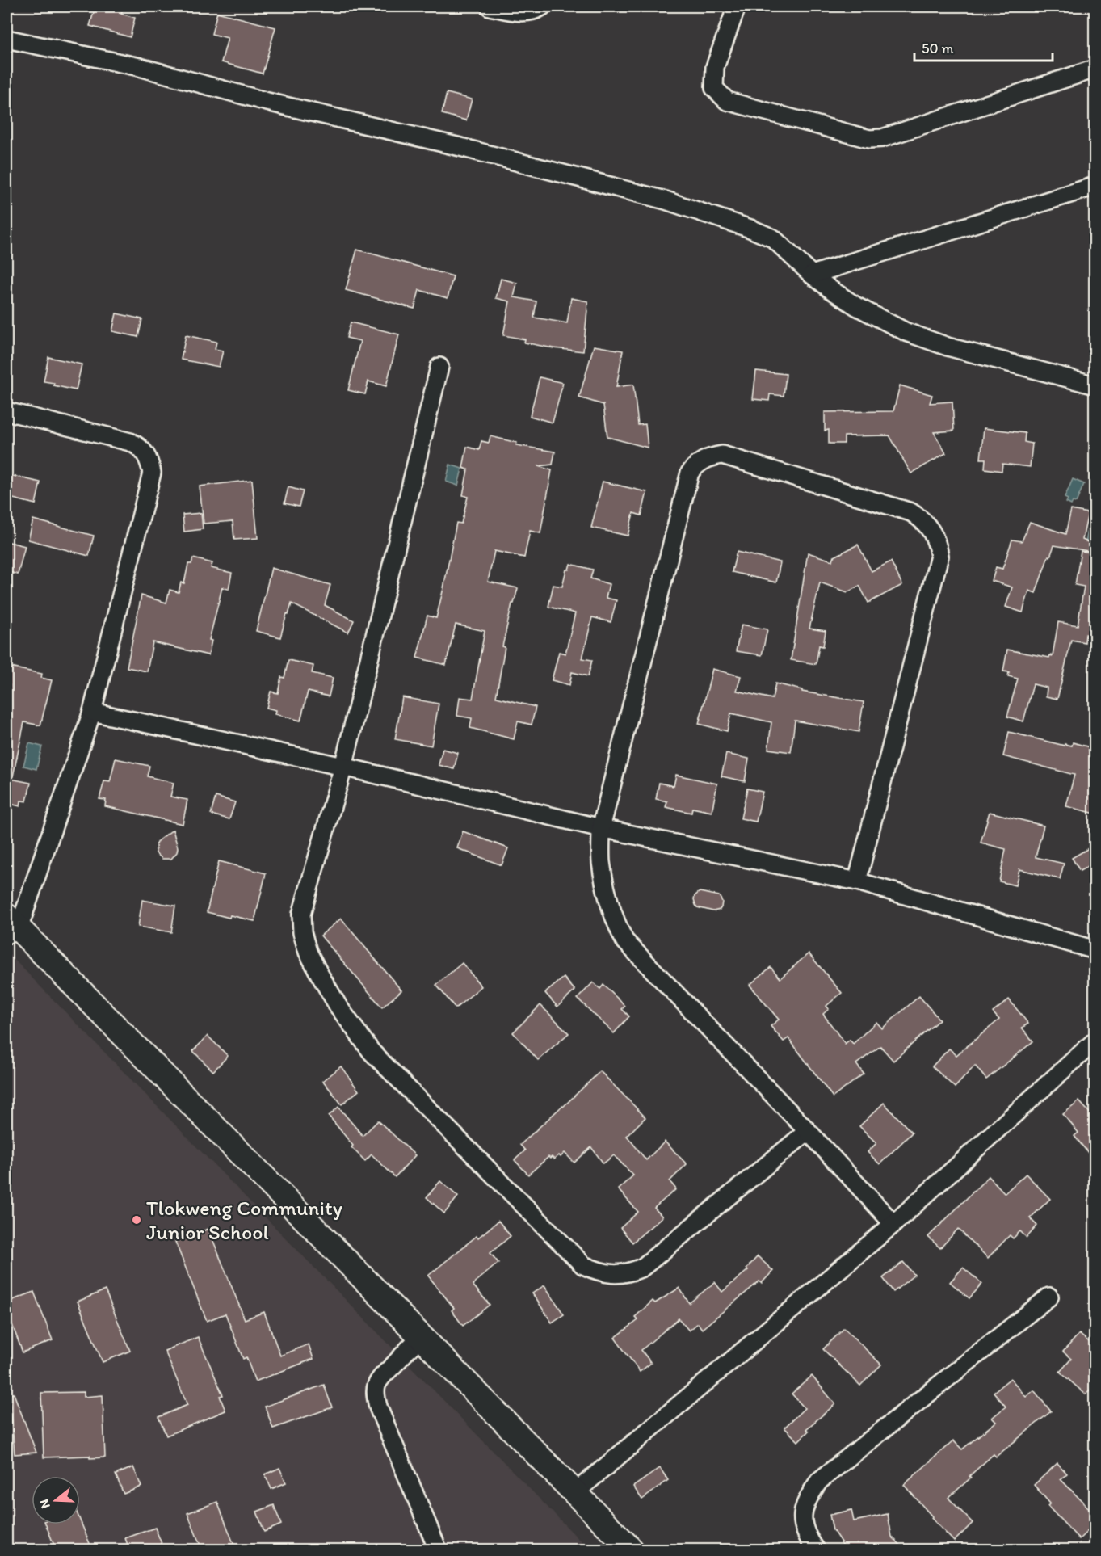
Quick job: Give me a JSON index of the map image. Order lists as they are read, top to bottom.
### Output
{
  "places": ["Tlokweng Community Junior School"],
  "scale_bar": "50 m",
  "north": "left"
}
